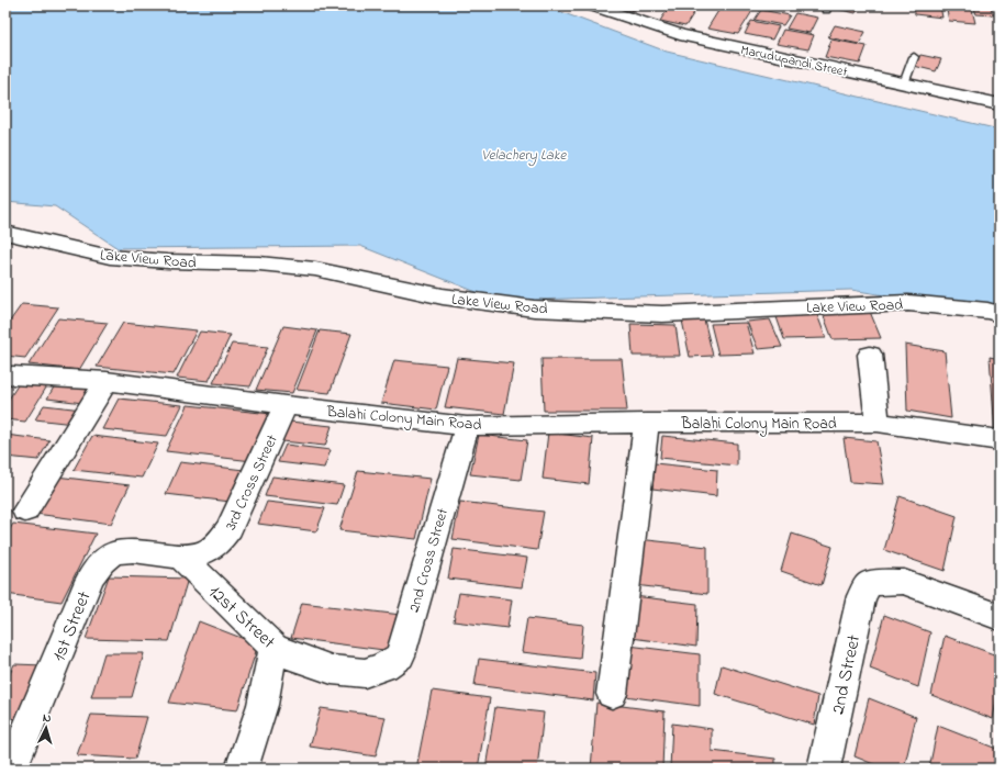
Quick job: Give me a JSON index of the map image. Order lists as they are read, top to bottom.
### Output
{
  "streets": {
    "street": [
      "Marudupandi Street",
      "Lake View Road",
      "Balahi Colony Main Road",
      "3rd Cross Street",
      "2nd Cross Street",
      "12st Street",
      "1st Street",
      "2nd Street"
    ]
  },
  "crossings": [
    ["Balahi Colony Main Road", "3rd Cross Street"],
    ["Balahi Colony Main Road", "2nd Cross Street"],
    ["3rd Cross Street", "12st Street"],
    ["3rd Cross Street", "1st Street"],
    ["2nd Cross Street", "12st Street"],
    ["12st Street", "1st Street"]
  ],
  "water": ["Velachery Lake"],
  "north": "top"
}
